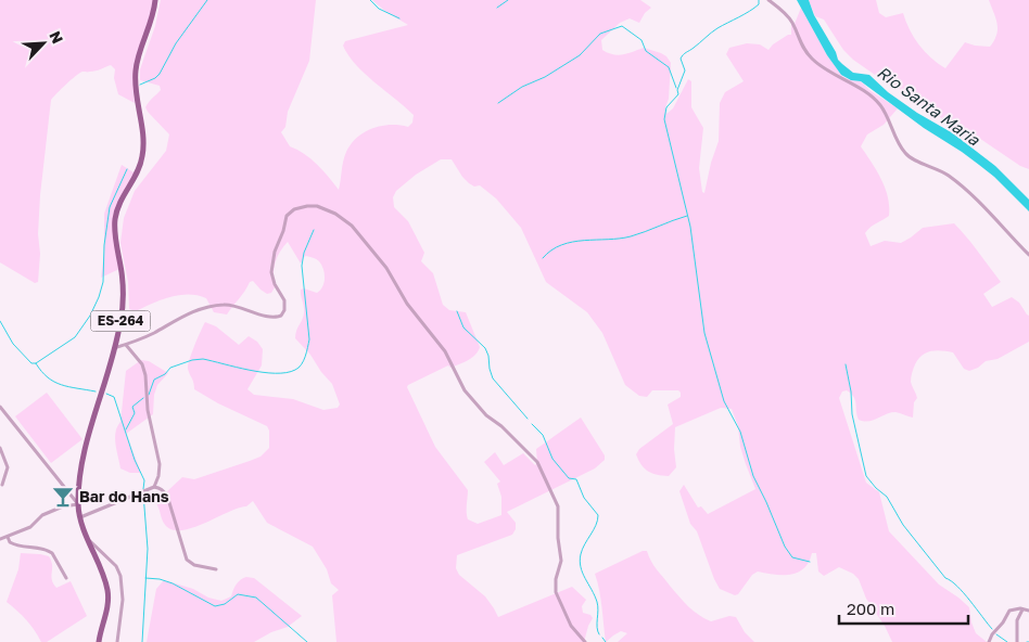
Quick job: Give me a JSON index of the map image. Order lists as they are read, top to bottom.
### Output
{
  "streets": {
    "main road": ["ES-264"]
  },
  "water": ["Rio Santa Maria"],
  "places": {
    "bar": ["Bar do Hans"]
  },
  "scale_bar": "200 m",
  "north": "top right"
}
